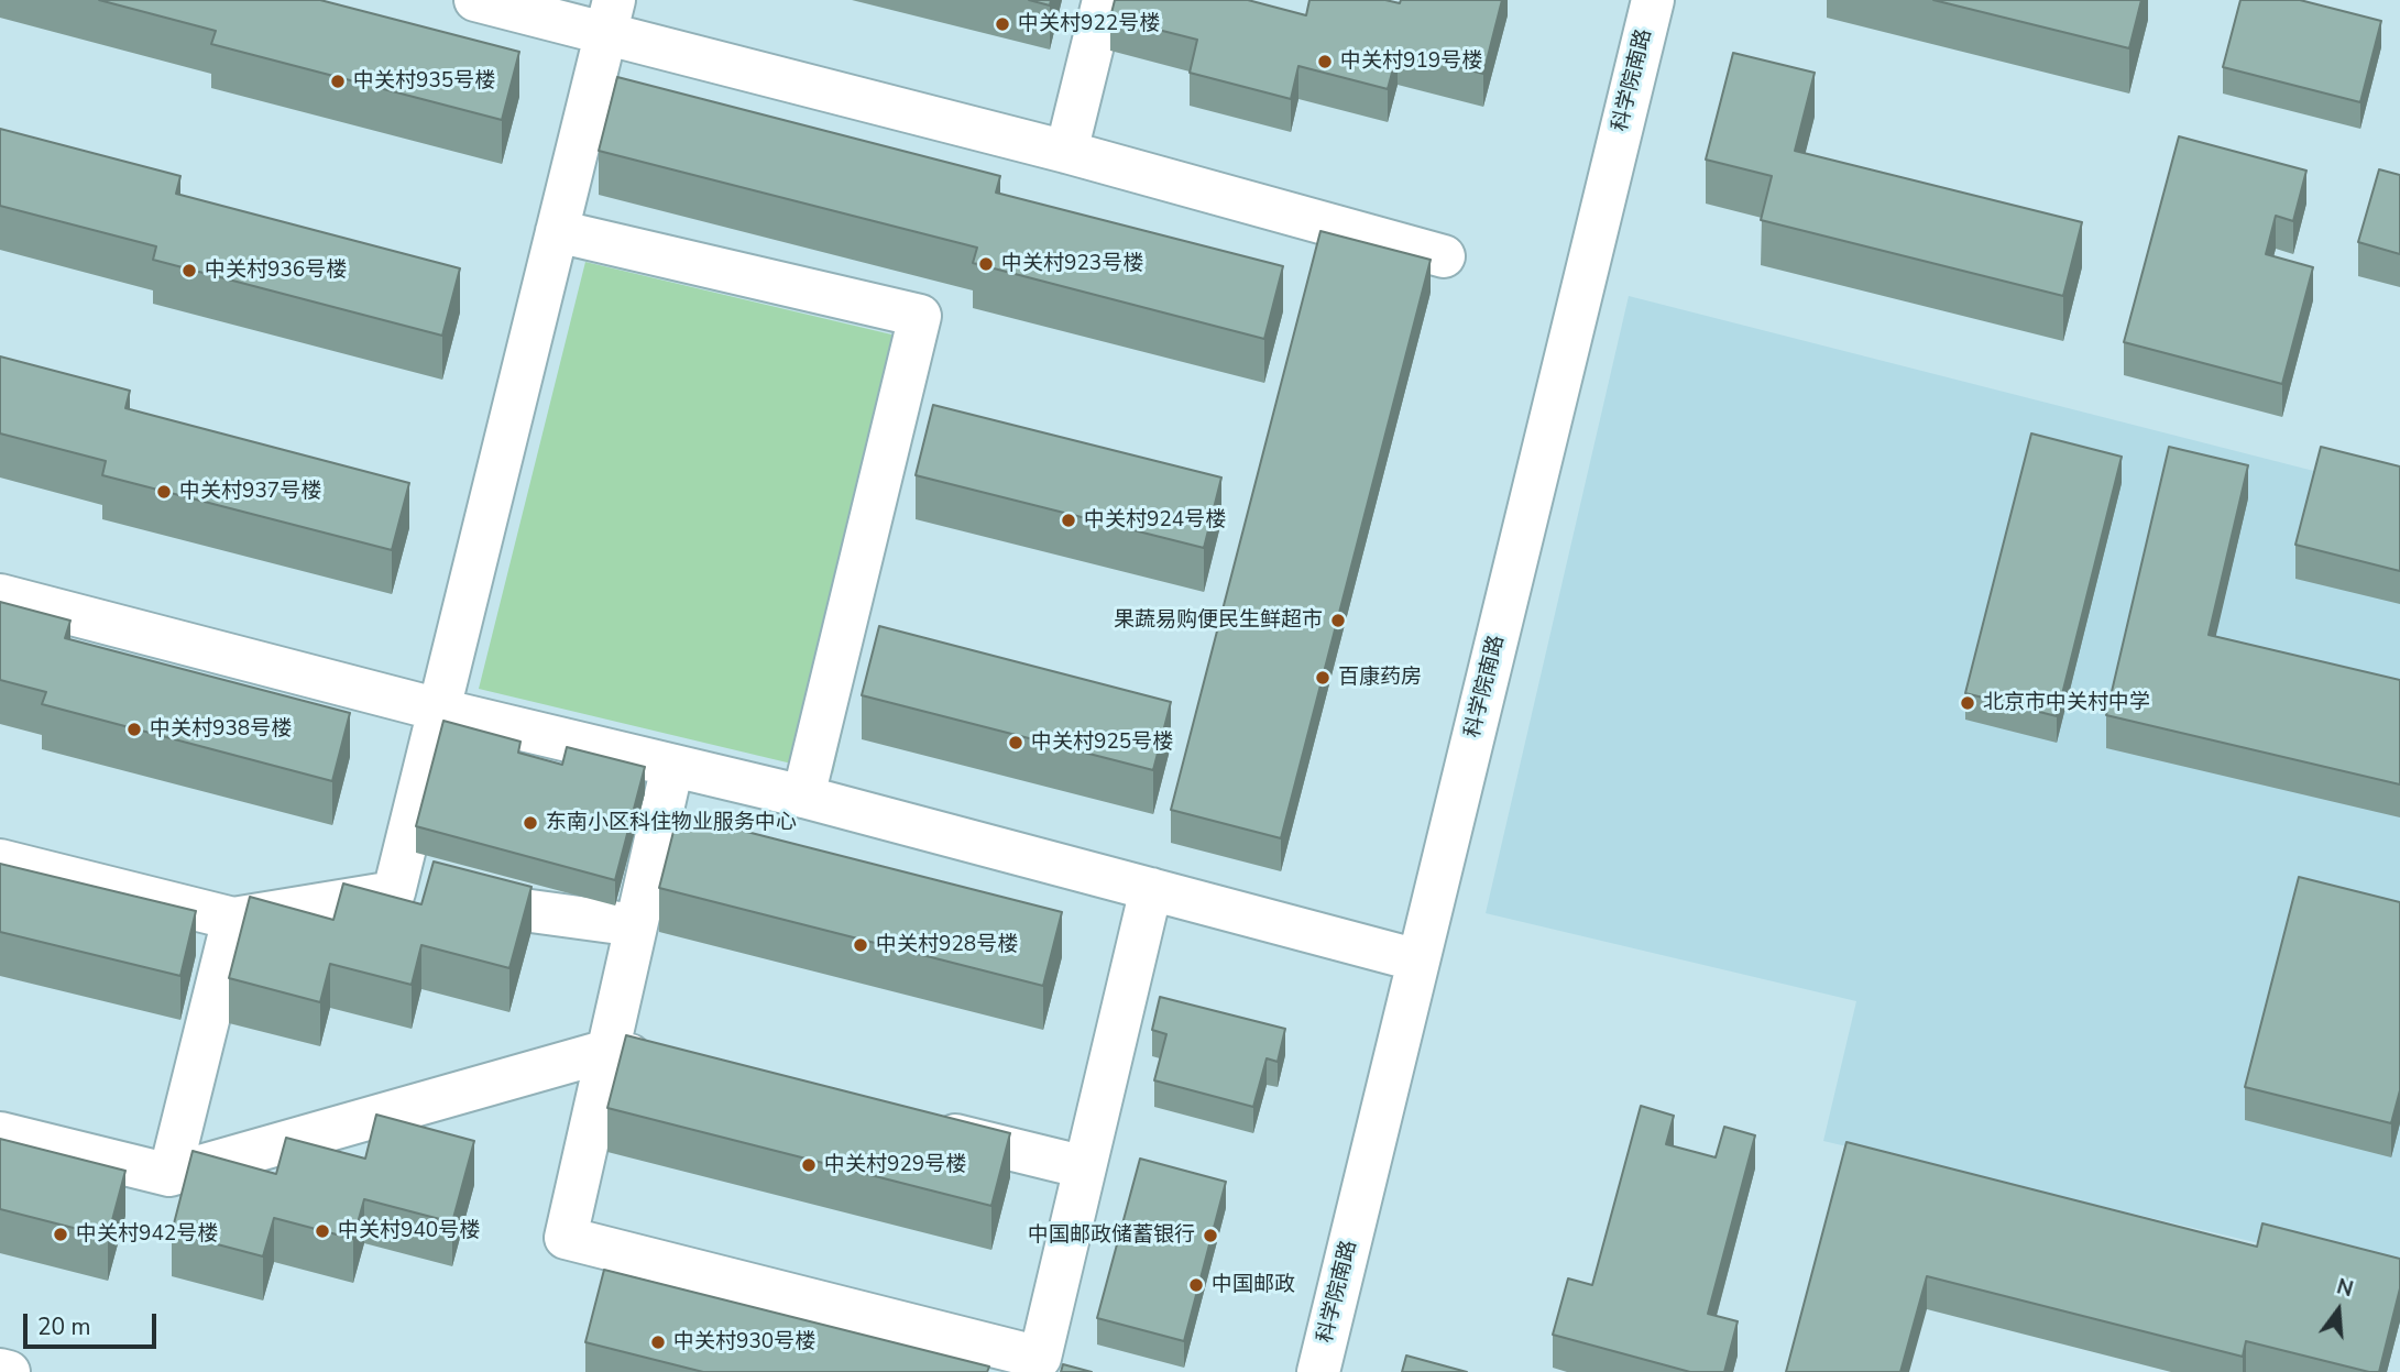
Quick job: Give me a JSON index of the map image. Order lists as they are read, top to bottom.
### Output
{
  "streets": {
    "street": ["科学院南路"]
  },
  "places": [
    "中关村922号楼",
    "中关村919号楼",
    "中关村935号楼",
    "中关村923号楼",
    "中关村936号楼",
    "中关村937号楼",
    "中关村924号楼",
    "果蔬易购便民生鲜超市",
    "百康药房",
    "北京市中关村中学",
    "中关村938号楼",
    "中关村925号楼",
    "东南小区科住物业服务中心",
    "中关村928号楼",
    "中关村929号楼",
    "中关村940号楼",
    "中关村942号楼",
    "中国邮政储蓄银行",
    "中国邮政",
    "中关村930号楼"
  ],
  "scale_bar": "20 m",
  "north": "top"
}
